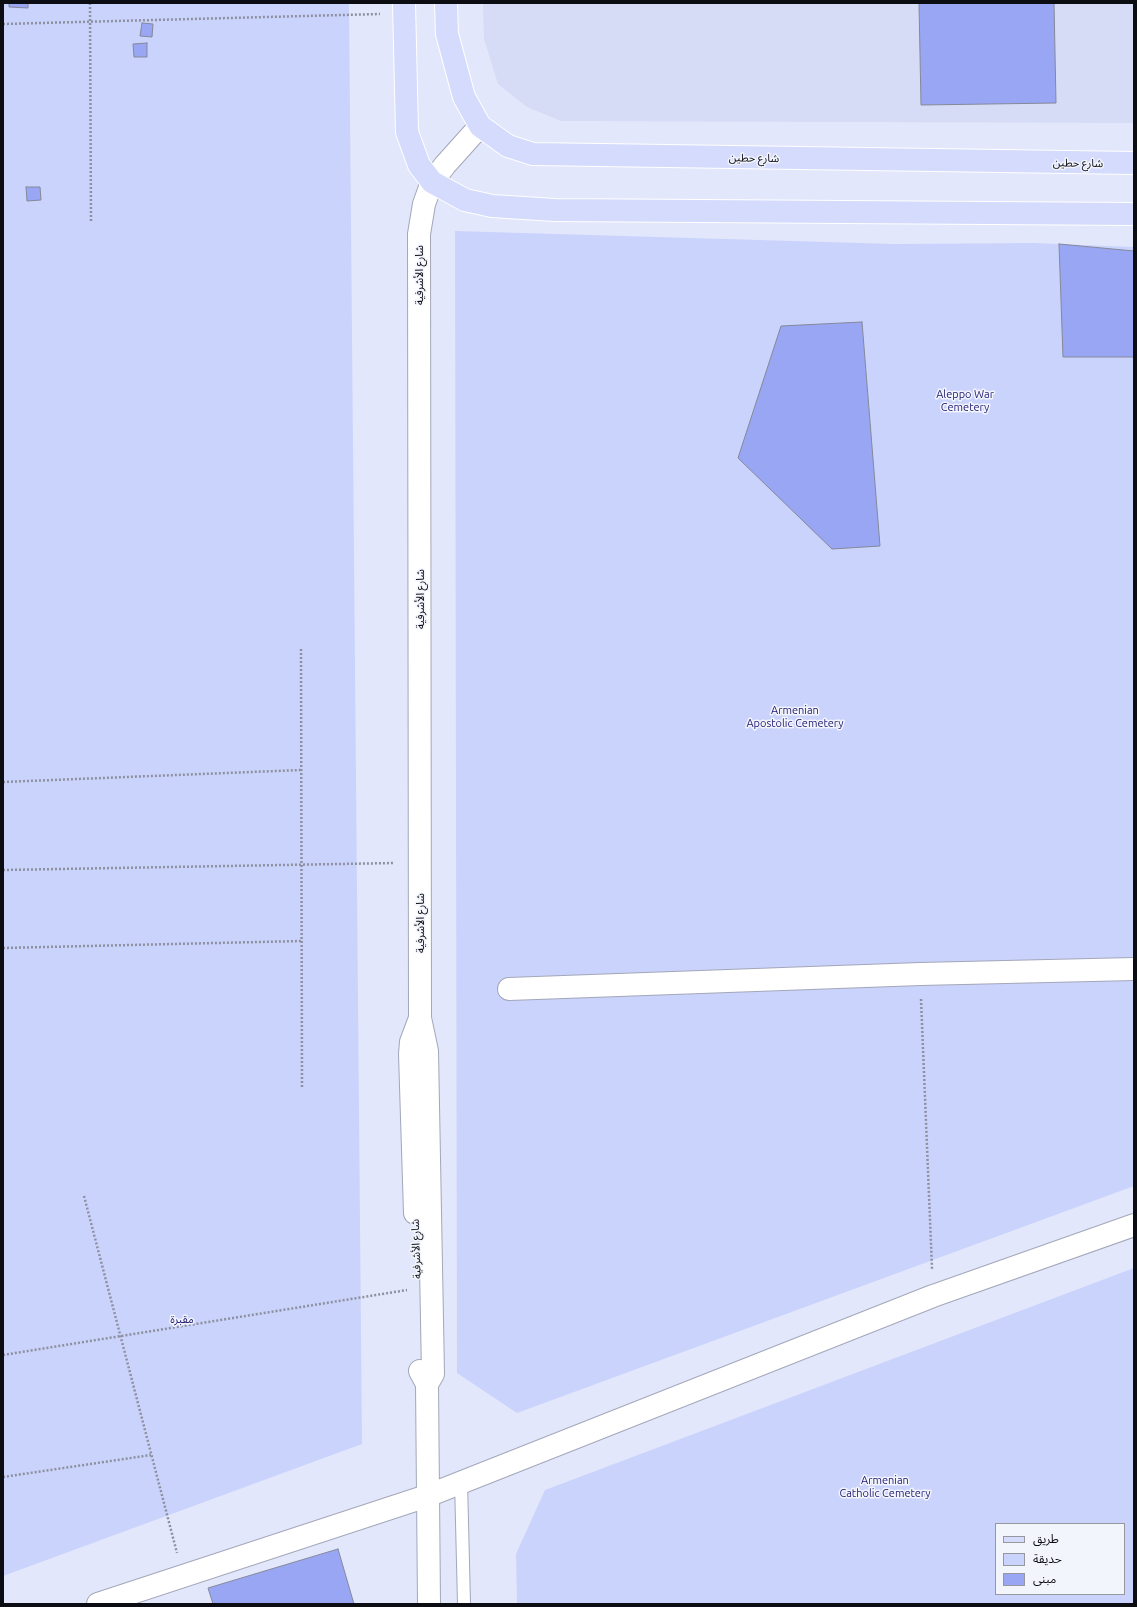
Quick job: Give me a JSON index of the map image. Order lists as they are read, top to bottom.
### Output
{
  "streets": {
    "main road": ["شارع حطين"],
    "street": ["شارع الأشرفية"]
  },
  "crossings": [
    ["شارع حطين", "شارع الأشرفية"]
  ],
  "parks": [
    "Aleppo War Cemetery",
    "Armenian Apostolic Cemetery",
    "مقبرة",
    "Armenian Catholic Cemetery"
  ],
  "legend": ["طريق", "حديقة", "مبنى"]
}
